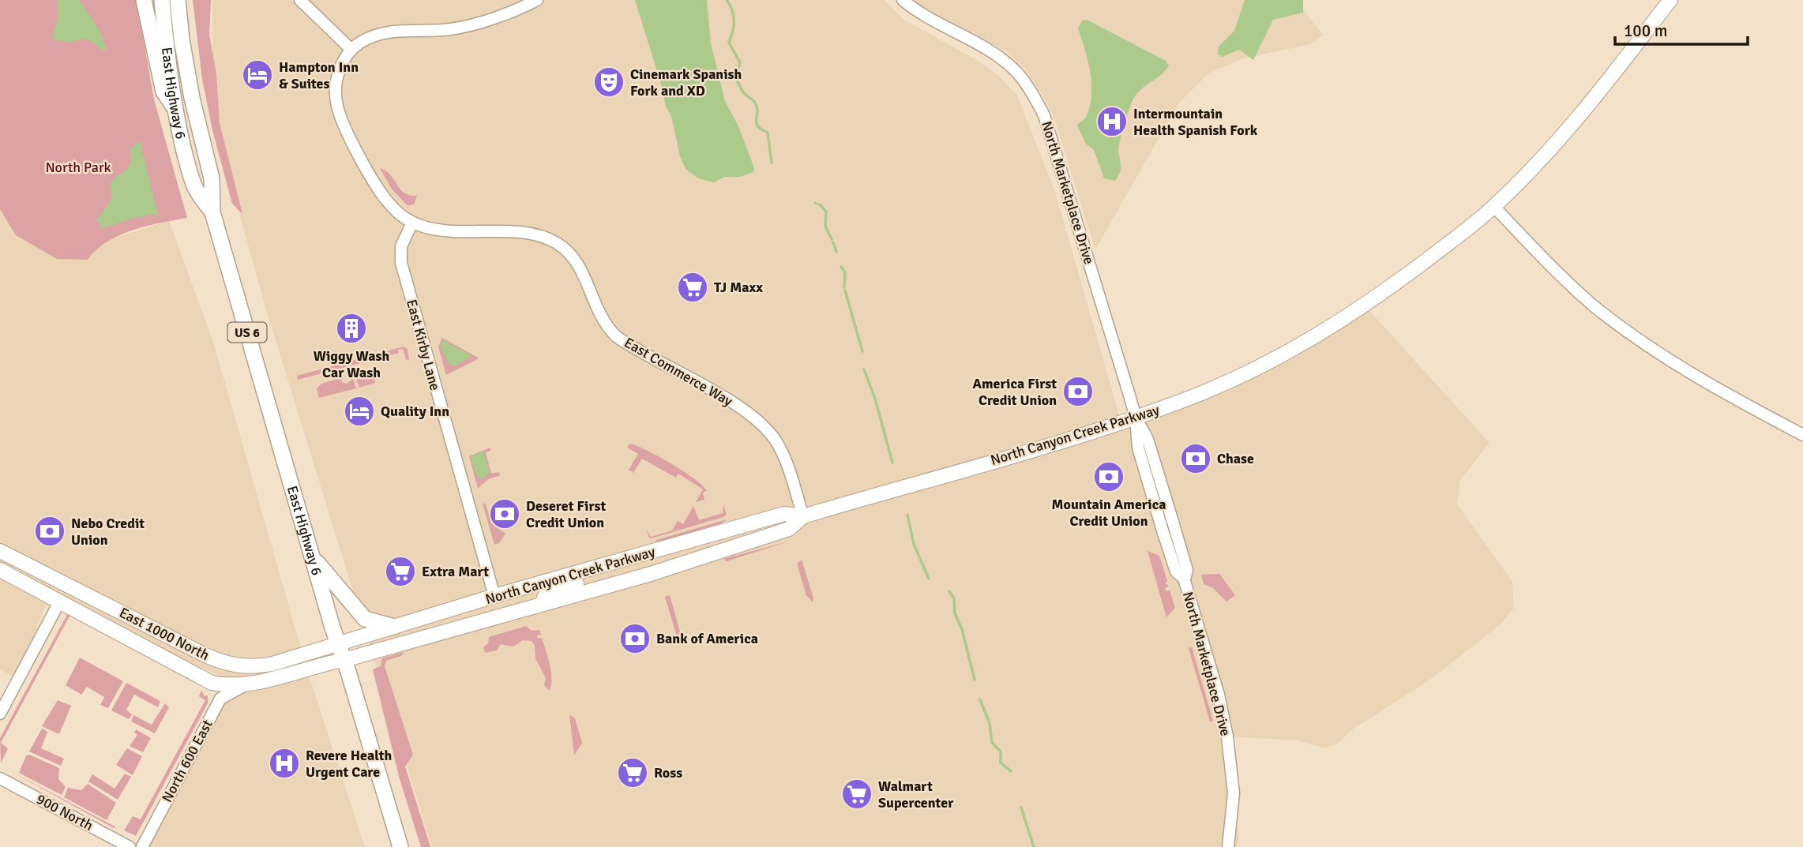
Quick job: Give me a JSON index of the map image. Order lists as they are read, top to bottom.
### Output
{
  "streets": {
    "highway": ["East Highway 6", "US 6"],
    "main road": ["North Canyon Creek Parkway", "East 1000 North"],
    "street": [
      "North Marketplace Drive",
      "East Kirby Lane",
      "East Commerce Way",
      "North 600 East",
      "900 North"
    ]
  },
  "crossings": [
    ["East Highway 6", "US 6"],
    ["East Highway 6", "North Canyon Creek Parkway"],
    ["East Highway 6", "East 1000 North"],
    ["North Marketplace Drive", "North Canyon Creek Parkway"],
    ["East Kirby Lane", "East Commerce Way"],
    ["East Kirby Lane", "North Canyon Creek Parkway"],
    ["East Commerce Way", "North Canyon Creek Parkway"],
    ["North Canyon Creek Parkway", "East 1000 North"],
    ["East 1000 North", "North 600 East"]
  ],
  "parks": ["North Park"],
  "places": {
    "hotel": ["Hampton Inn & Suites", "Quality Inn"],
    "theatre": ["Cinemark Spanish Fork and XD"],
    "hospital": ["Intermountain Health Spanish Fork", "Revere Health Urgent Care"],
    "supermarket": [
      "TJ Maxx",
      "Extra Mart",
      "Ross",
      "Walmart Supercenter"
    ],
    "building": ["Wiggy Wash Car Wash"],
    "bank": [
      "America First Credit Union",
      "Chase",
      "Mountain America Credit Union",
      "Deseret First Credit Union",
      "Nebo Credit Union",
      "Bank of America"
    ]
  },
  "scale_bar": "100 m"
}
